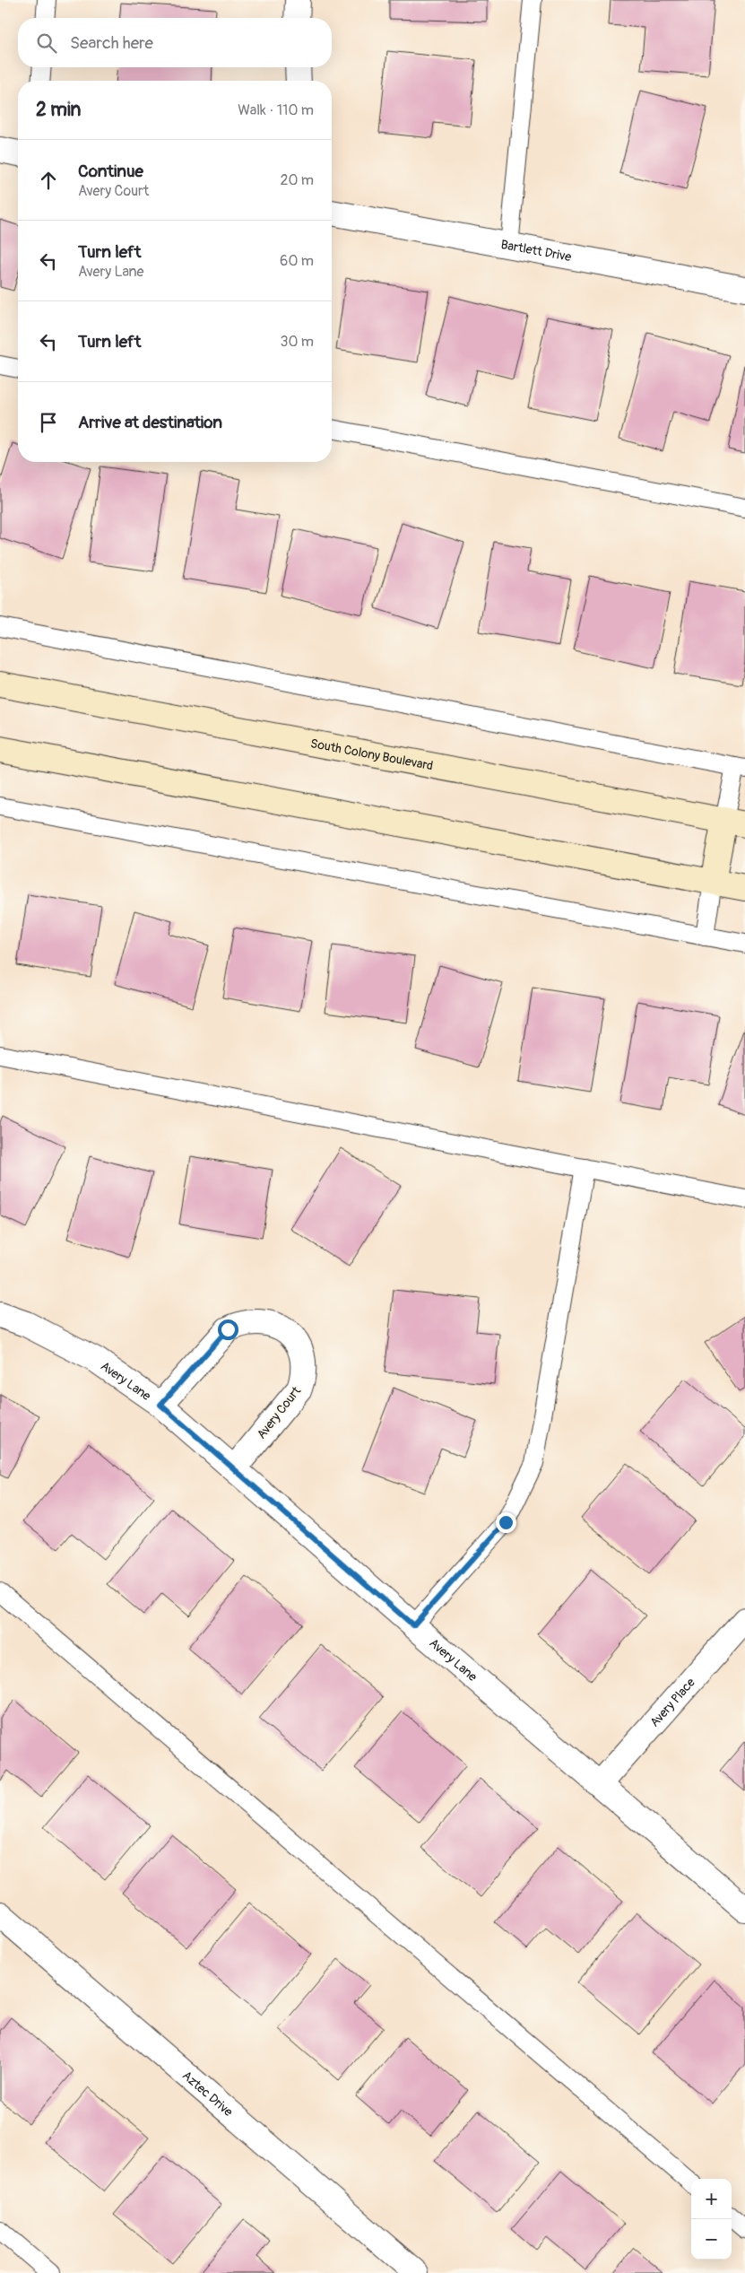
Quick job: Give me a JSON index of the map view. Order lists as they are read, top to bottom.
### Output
{
  "streets": {
    "main road": ["South Colony Boulevard"],
    "street": [
      "Bartlett Drive",
      "Avery Lane",
      "Avery Court",
      "Avery Place",
      "Aztec Drive"
    ]
  },
  "crossings": [
    ["Avery Lane", "Avery Court"],
    ["Avery Lane", "Avery Place"]
  ],
  "page": {
    "search": "Search here",
    "heading": ["2 min", "Walk · 110 m"],
    "list": [
      ["Continue", "Avery Court", "20 m"],
      ["Turn left", "Avery Lane", "60 m"],
      ["Turn left", "30 m"],
      "Arrive at destination"
    ],
    "map_buttons": ["+", "−"]
  }
}
